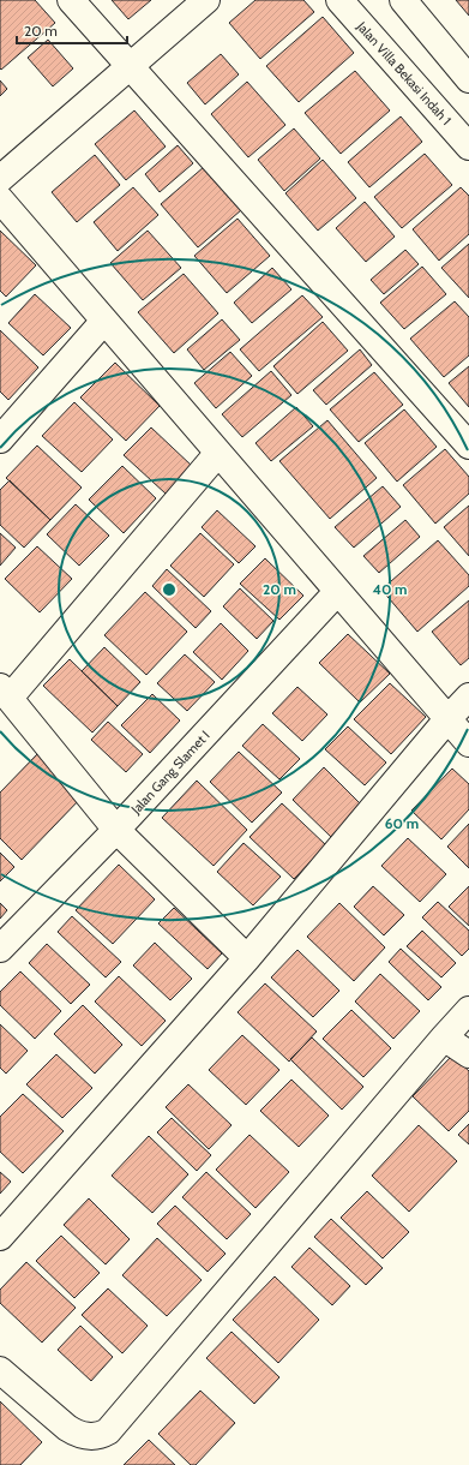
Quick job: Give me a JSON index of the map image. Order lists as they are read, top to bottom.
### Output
{
  "streets": {
    "street": ["Jalan Villa Bekasi Indah 1", "Jalan Gang Slamet I"]
  },
  "scale_bar": "20 m",
  "rings": ["20 m", "40 m", "60 m"]
}
